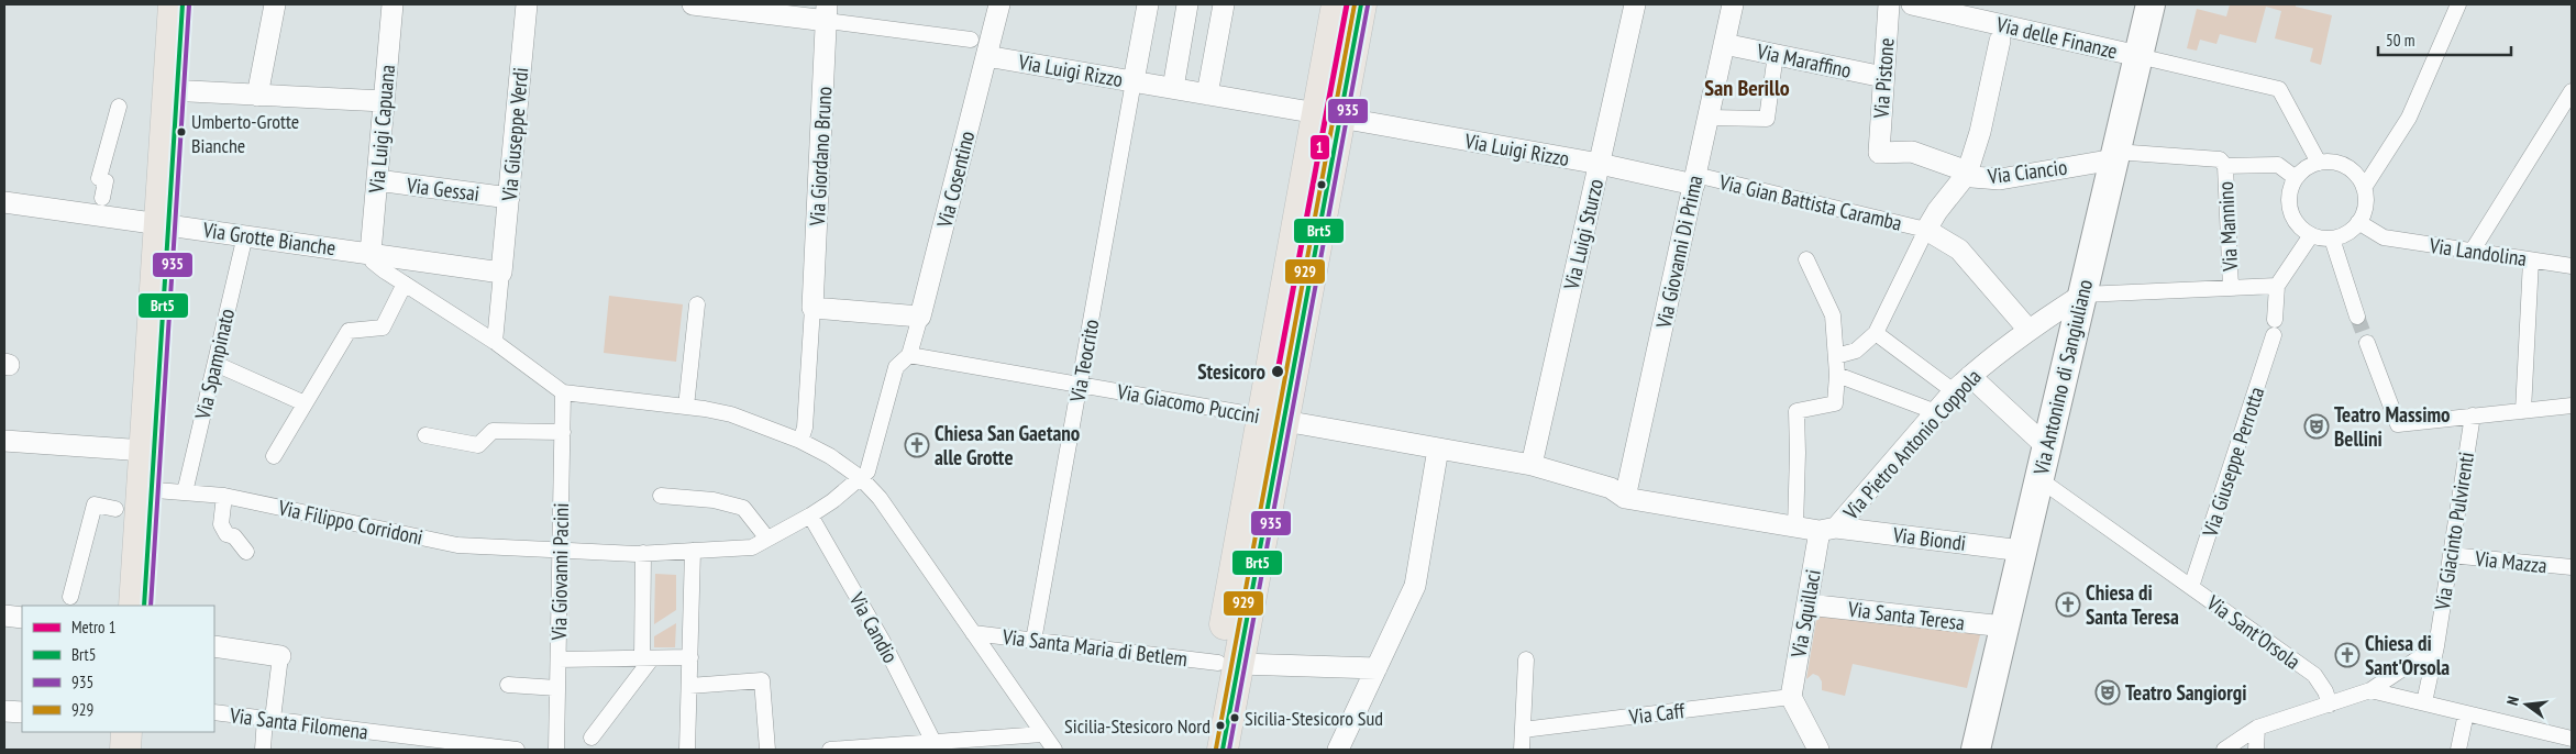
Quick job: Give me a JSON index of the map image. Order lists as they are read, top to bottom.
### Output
{
  "streets": {
    "main road": ["Via Antonino di Sangiuliano"],
    "street": [
      "Via delle Finanze",
      "Via Maraffino",
      "Via Luigi Rizzo",
      "Via Pistone",
      "Via Luigi Capuana",
      "Via Giuseppe Verdi",
      "Via Giordano Bruno",
      "Via Ciancio",
      "Via Cosentino",
      "Via Gessai",
      "Via Gian Battista Caramba",
      "Via Mannino",
      "Via Luigi Sturzo",
      "Via Grotte Bianche",
      "Via Giovanni Di Prima",
      "Via Landolina",
      "Via Teocrito",
      "Via Spampinato",
      "Via Giacomo Puccini",
      "Via Pietro Antonio Coppola",
      "Via Giuseppe Perrotta",
      "Via Filippo Corridoni",
      "Via Giacinto Pulvirenti",
      "Via Biondi",
      "Via Mazza",
      "Via Giovanni Pacini",
      "Via Squillaci",
      "Via Santa Teresa",
      "Via Candio",
      "Via Sant'Orsola",
      "Via Santa Maria di Betlem",
      "Via Caff",
      "Via Santa Filomena"
    ]
  },
  "crossings": [
    ["Via delle Finanze", "Via Antonino di Sangiuliano"],
    ["Via Maraffino", "Via Pistone"],
    ["Via Maraffino", "Via Giovanni Di Prima"],
    ["Via Luigi Rizzo", "Via Cosentino"],
    ["Via Luigi Rizzo", "Via Gian Battista Caramba"],
    ["Via Luigi Rizzo", "Via Luigi Sturzo"],
    ["Via Luigi Rizzo", "Via Giovanni Di Prima"],
    ["Via Luigi Rizzo", "Via Teocrito"],
    ["Via Pistone", "Via Ciancio"],
    ["Via Luigi Capuana", "Via Gessai"],
    ["Via Luigi Capuana", "Via Grotte Bianche"],
    ["Via Giuseppe Verdi", "Via Gessai"],
    ["Via Giuseppe Verdi", "Via Grotte Bianche"],
    ["Via Ciancio", "Via Antonino di Sangiuliano"],
    ["Via Cosentino", "Via Giacomo Puccini"],
    ["Via Gian Battista Caramba", "Via Giovanni Di Prima"],
    ["Via Luigi Sturzo", "Via Giacomo Puccini"],
    ["Via Grotte Bianche", "Via Spampinato"],
    ["Via Giovanni Di Prima", "Via Giacomo Puccini"],
    ["Via Giovanni Di Prima", "Via Pietro Antonio Coppola"],
    ["Via Teocrito", "Via Giacomo Puccini"],
    ["Via Teocrito", "Via Santa Maria di Betlem"],
    ["Via Spampinato", "Via Filippo Corridoni"],
    ["Via Antonino di Sangiuliano", "Via Pietro Antonio Coppola"],
    ["Via Antonino di Sangiuliano", "Via Biondi"],
    ["Via Antonino di Sangiuliano", "Via Santa Teresa"],
    ["Via Antonino di Sangiuliano", "Via Sant'Orsola"],
    ["Via Giacomo Puccini", "Via Pietro Antonio Coppola"],
    ["Via Pietro Antonio Coppola", "Via Biondi"],
    ["Via Pietro Antonio Coppola", "Via Squillaci"],
    ["Via Giuseppe Perrotta", "Via Sant'Orsola"],
    ["Via Filippo Corridoni", "Via Giovanni Pacini"],
    ["Via Filippo Corridoni", "Via Candio"],
    ["Via Giacinto Pulvirenti", "Via Mazza"],
    ["Via Biondi", "Via Squillaci"],
    ["Via Squillaci", "Via Santa Teresa"],
    ["Via Squillaci", "Via Caff"]
  ],
  "districts": ["San Berillo"],
  "places": {
    "other": [
      "Umberto-Grotte Bianche",
      "Stesicoro",
      "Sicilia-Stesicoro Sud",
      "Sicilia-Stesicoro Nord"
    ],
    "theatre": ["Teatro Massimo Bellini", "Teatro Sangiorgi"],
    "church": ["Chiesa San Gaetano alle Grotte", "Chiesa di Santa Teresa", "Chiesa di Sant'Orsola"]
  },
  "lines": [
    "metro line 1",
    "transit line Brt5",
    "transit line 935",
    "transit line 929"
  ],
  "legend": [
    "Metro 1",
    "Brt5",
    "935",
    "929"
  ],
  "scale_bar": "50 m",
  "north": "left"
}
